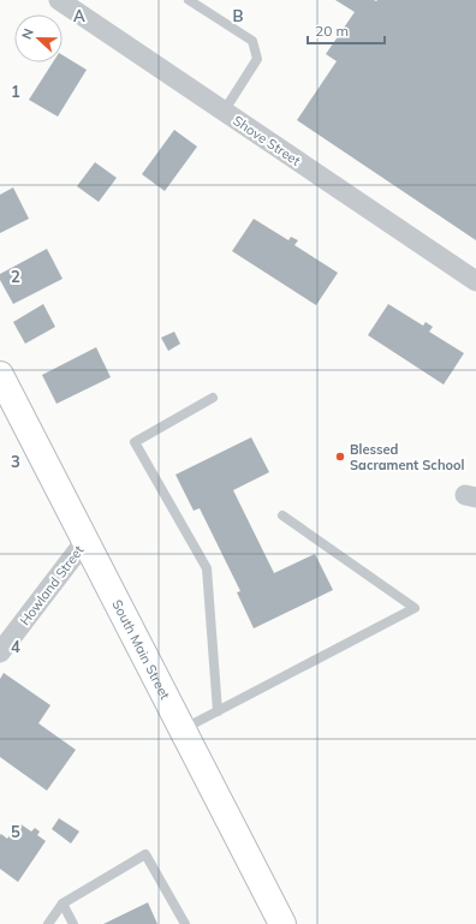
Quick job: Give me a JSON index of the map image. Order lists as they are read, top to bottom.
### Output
{
  "streets": {
    "main road": ["South Main Street"],
    "street": ["Shove Street", "Howland Street"]
  },
  "crossings": [
    ["Howland Street", "South Main Street"]
  ],
  "places": ["Blessed Sacrament School"],
  "scale_bar": "20 m",
  "north": "left",
  "grid": {
    "columns": ["A", "B"],
    "rows": [
      "1",
      "2",
      "3",
      "4",
      "5"
    ]
  }
}
